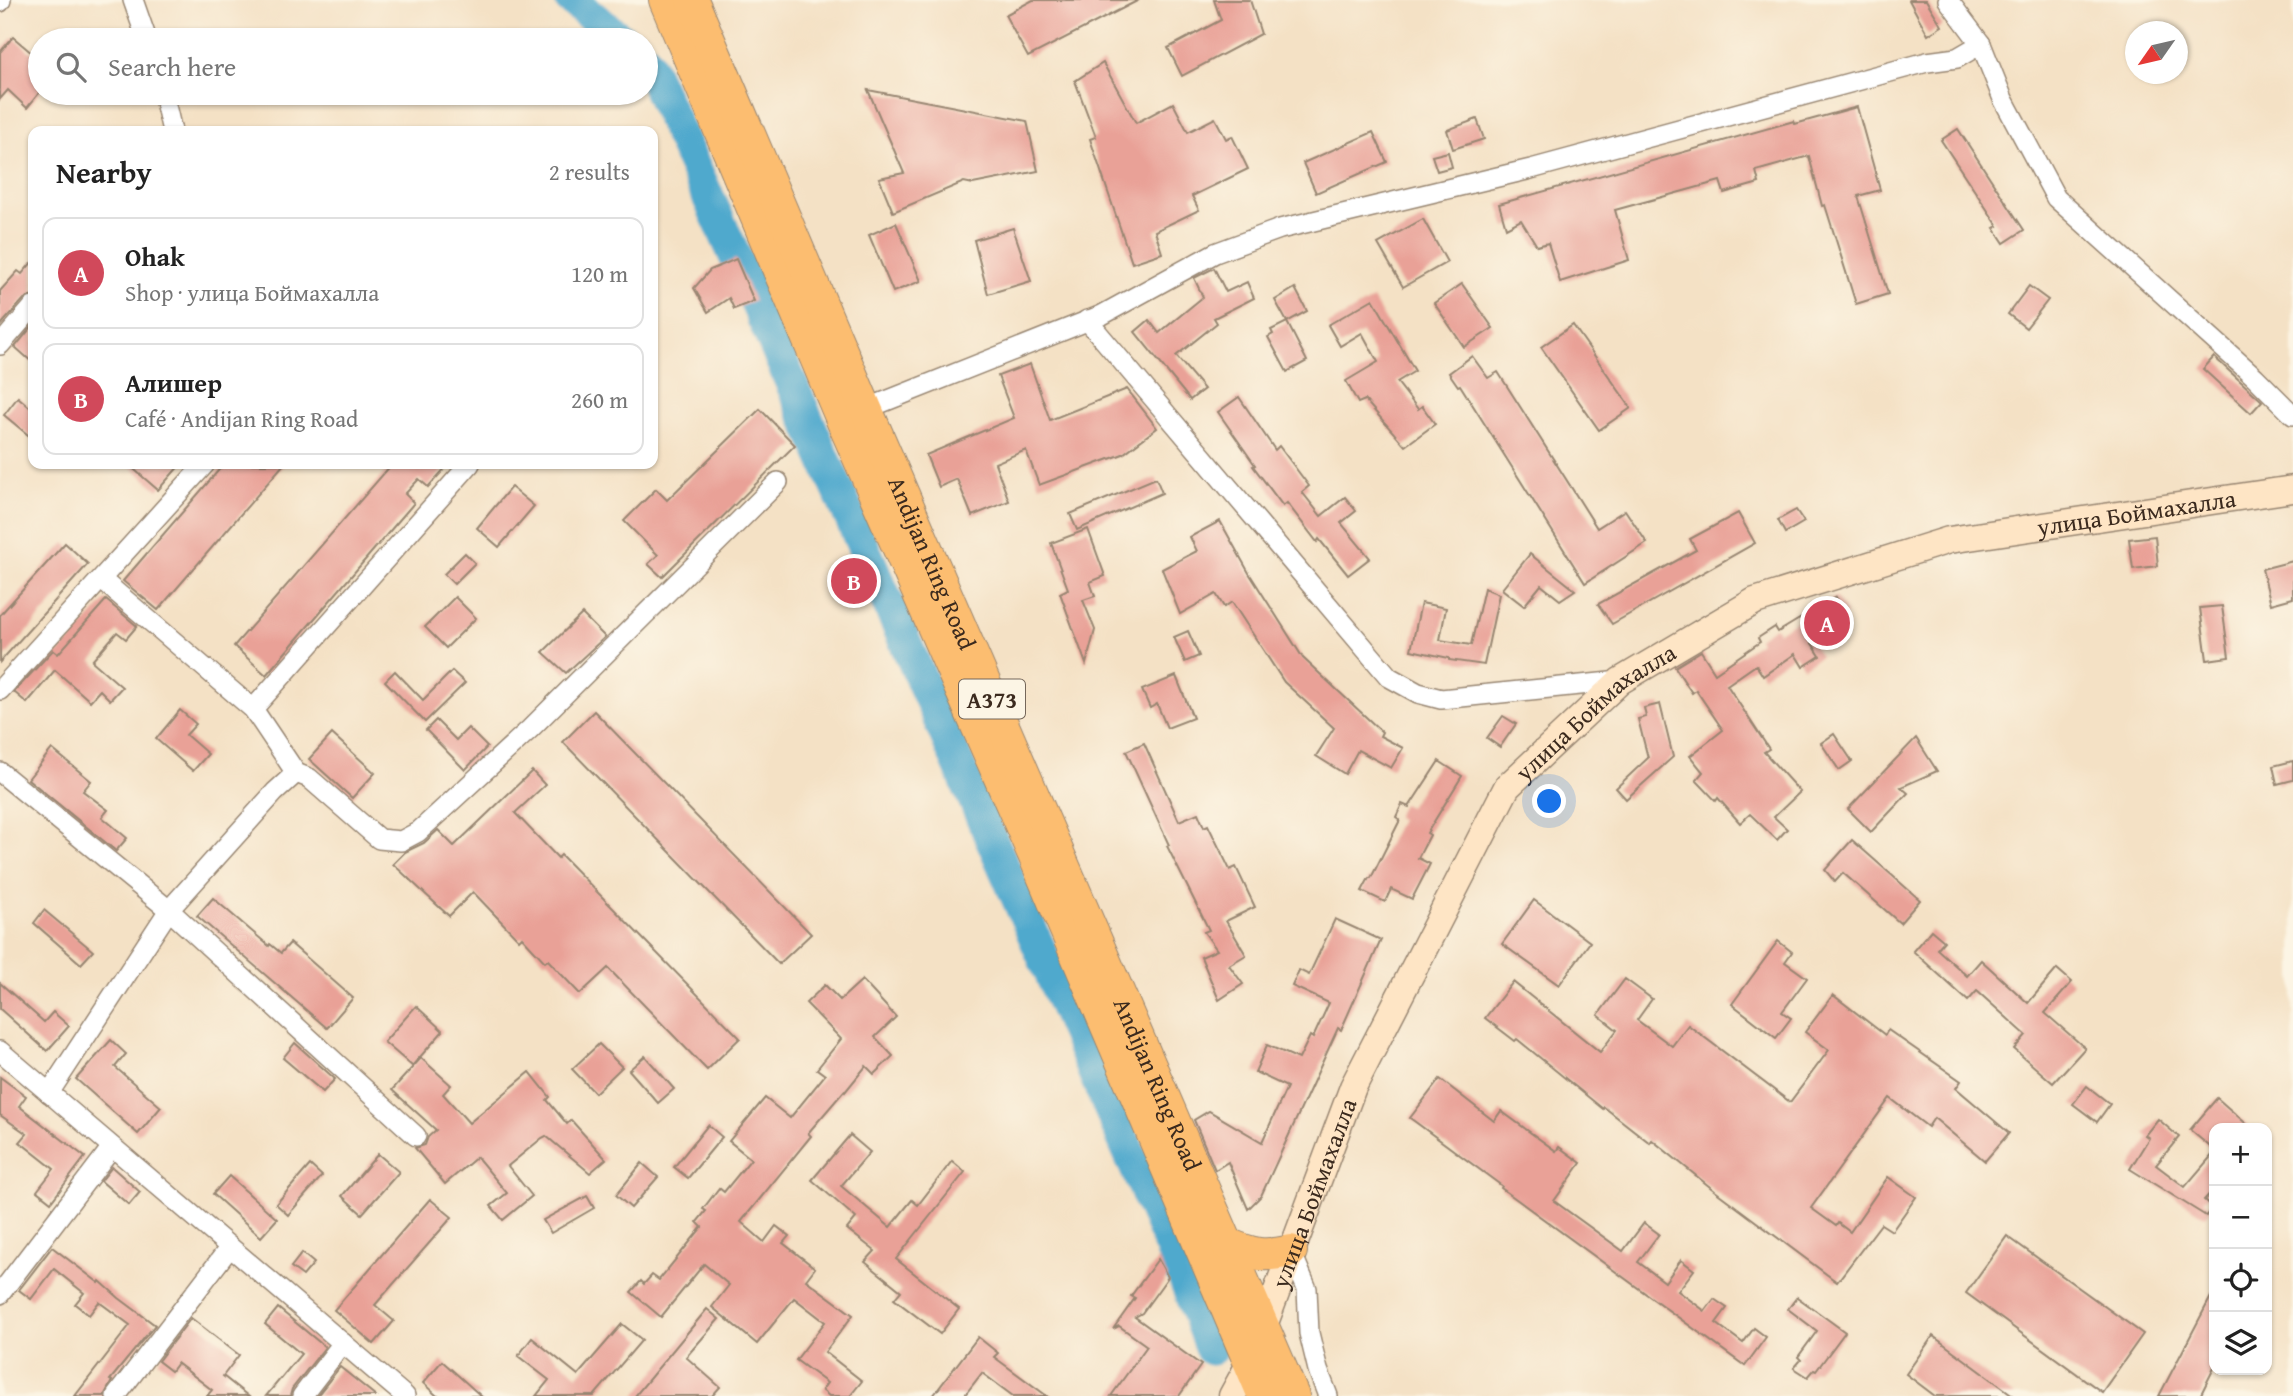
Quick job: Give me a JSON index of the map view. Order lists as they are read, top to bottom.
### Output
{
  "streets": {
    "highway": ["Andijan Ring Road", "A373"],
    "main road": ["улица Боймахалла"]
  },
  "crossings": [
    ["улица Боймахалла", "Andijan Ring Road"]
  ],
  "north": "bottom left",
  "page": {
    "search": "Search here",
    "heading": ["Nearby", "2 results"],
    "list": [
      {
        "mark": "A",
        "name": "Ohak",
        "note": "Shop · улица Боймахалла",
        "value": "120 m"
      },
      {
        "mark": "B",
        "name": "Алишер",
        "note": "Café · Andijan Ring Road",
        "value": "260 m"
      }
    ],
    "pins": ["B", "A"],
    "map_buttons": ["+", "−"]
  }
}
